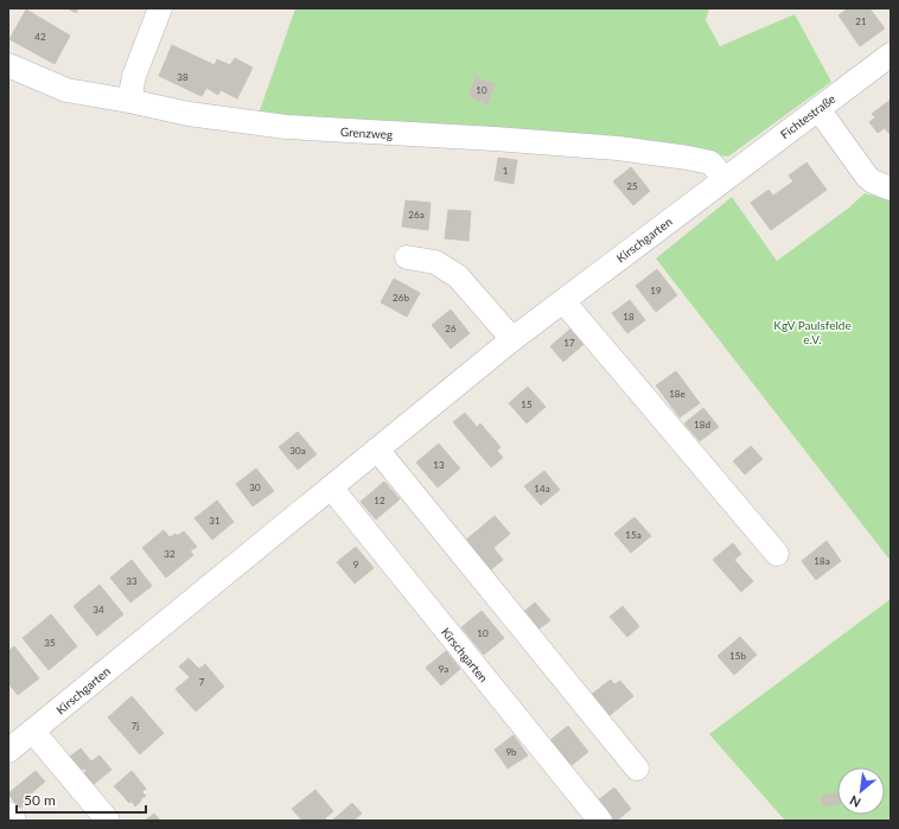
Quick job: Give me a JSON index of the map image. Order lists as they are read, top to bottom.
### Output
{
  "streets": {
    "street": ["Fichtestraße", "Grenzweg", "Kirschgarten"]
  },
  "crossings": [
    ["Fichtestraße", "Grenzweg"],
    ["Fichtestraße", "Kirschgarten"],
    ["Grenzweg", "Kirschgarten"]
  ],
  "parks": ["KgV Paulsfelde e.V."],
  "house_numbers": [
    "21",
    "42",
    "38",
    "10",
    "1",
    "25",
    "26a",
    "19",
    "26b",
    "18",
    "26",
    "17",
    "18e",
    "15",
    "18d",
    "30a",
    "13",
    "30",
    "14a",
    "12",
    "31",
    "15a",
    "32",
    "18a",
    "9",
    "33",
    "34",
    "10",
    "35",
    "15b",
    "9a",
    "7",
    "7j",
    "9b"
  ],
  "scale_bar": "50 m",
  "north": "bottom left"
}
